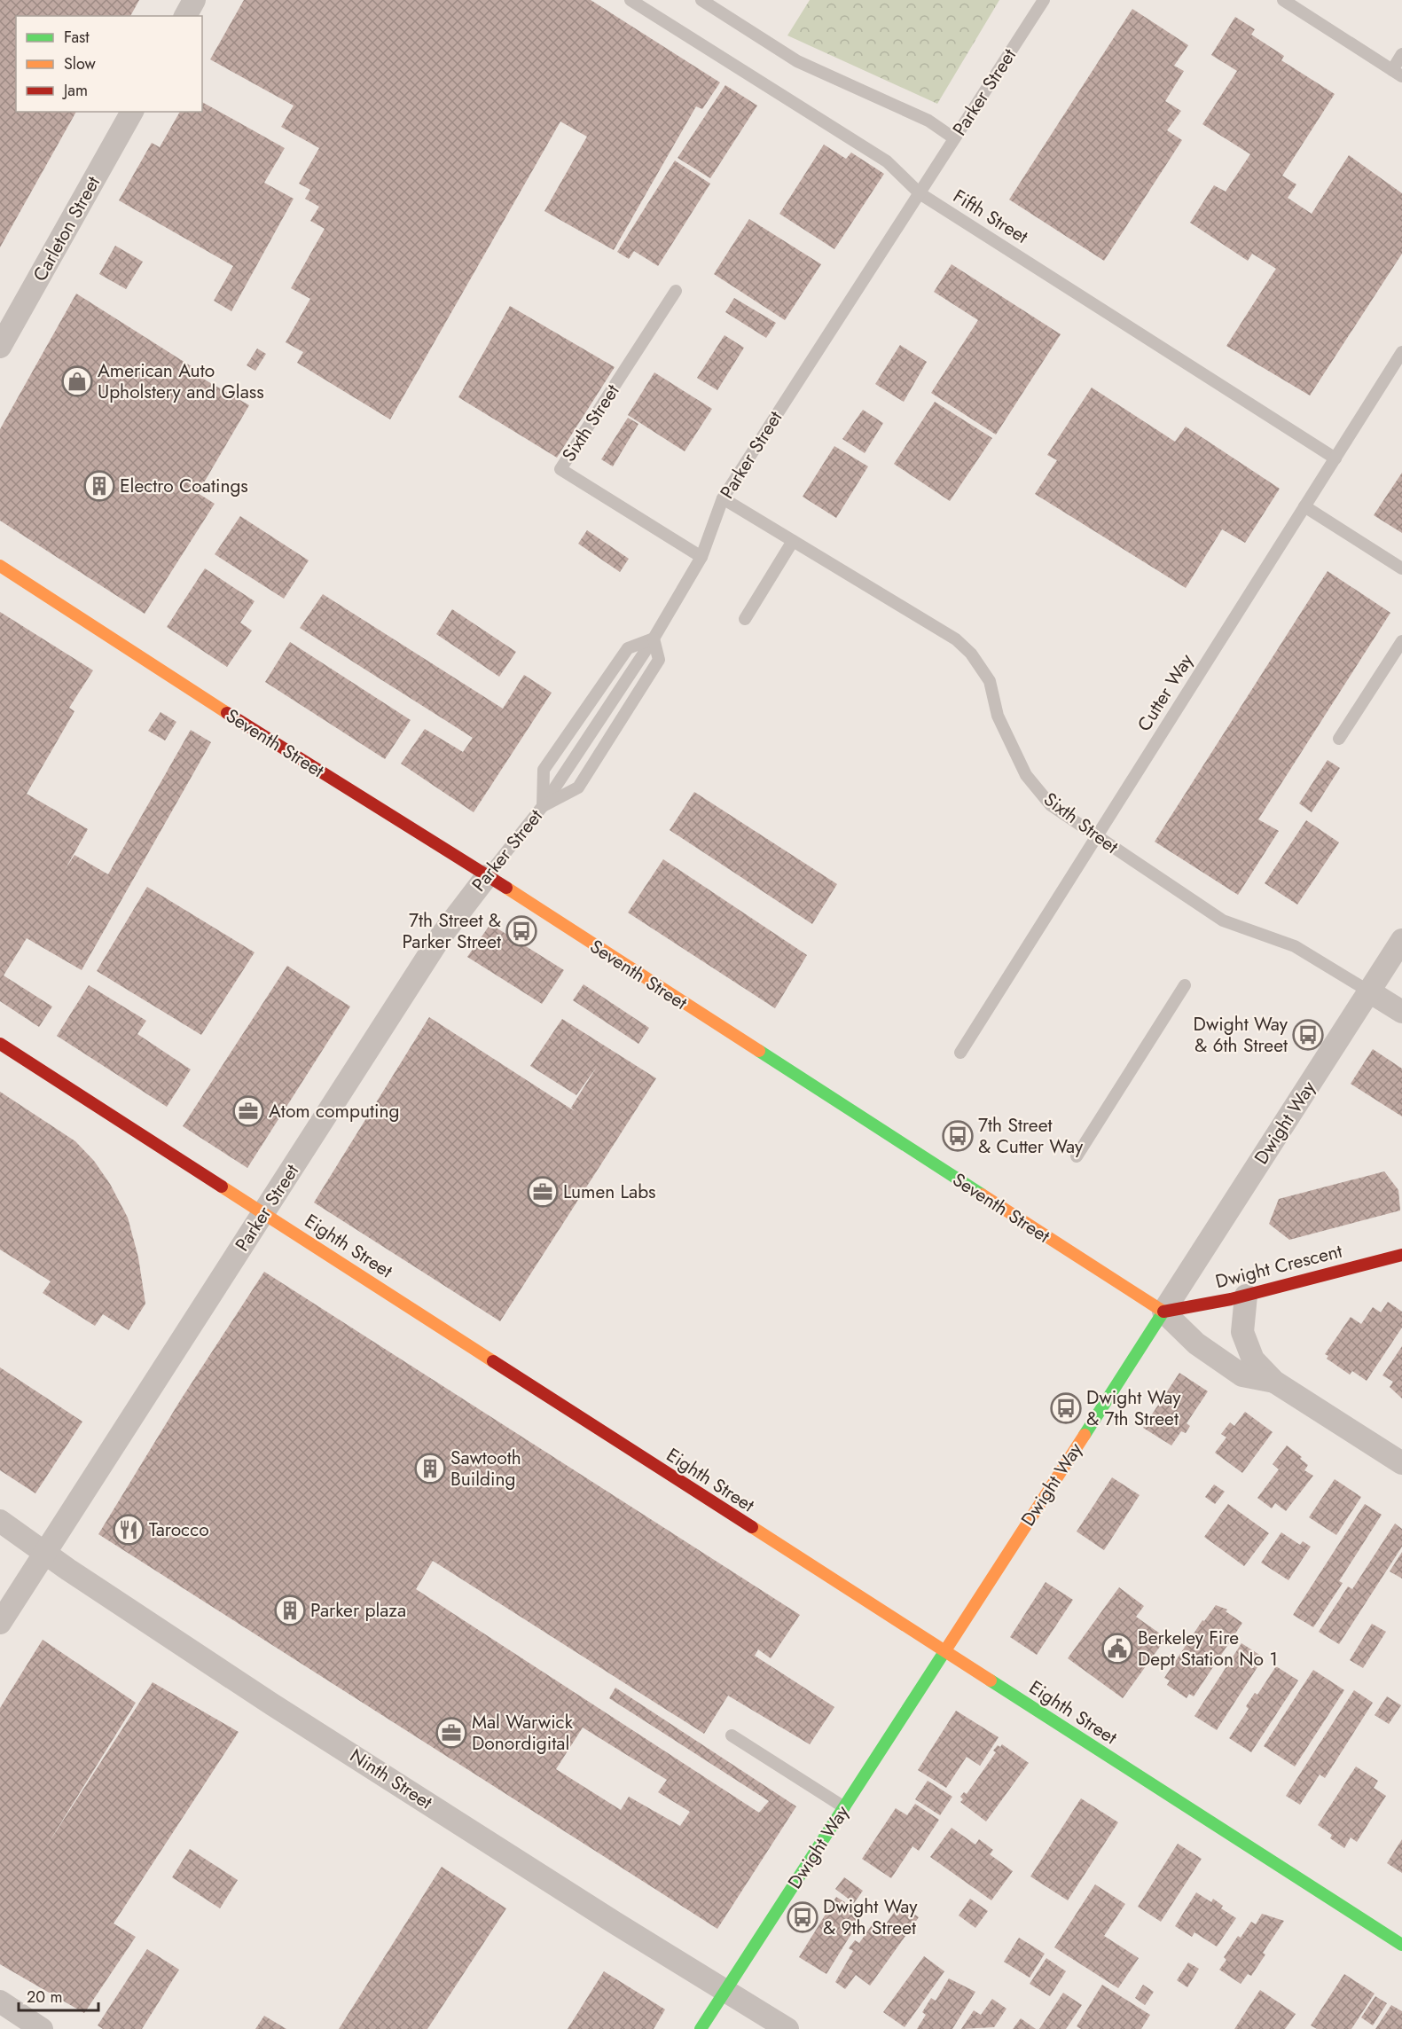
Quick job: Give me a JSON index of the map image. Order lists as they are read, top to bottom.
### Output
{
  "streets": {
    "street": [
      "Parker Street",
      "Carleton Street",
      "Sixth Street",
      "Seventh Street",
      "Dwight Way",
      "Eighth Street",
      "Dwight Crescent",
      "Ninth Street"
    ],
    "lane": ["Fifth Street", "Cutter Way"]
  },
  "crossings": [
    ["Parker Street", "Fifth Street"],
    ["Parker Street", "Sixth Street"],
    ["Parker Street", "Seventh Street"],
    ["Parker Street", "Eighth Street"],
    ["Parker Street", "Ninth Street"],
    ["Fifth Street", "Cutter Way"],
    ["Sixth Street", "Cutter Way"],
    ["Sixth Street", "Dwight Way"],
    ["Seventh Street", "Dwight Way"],
    ["Seventh Street", "Dwight Crescent"],
    ["Dwight Way", "Eighth Street"],
    ["Dwight Way", "Dwight Crescent"],
    ["Dwight Way", "Ninth Street"]
  ],
  "places": {
    "shop": ["American Auto Upholstery and Glass"],
    "building": ["Electro Coatings", "Sawtooth Building", "Parker plaza"],
    "bus stop": [
      "7th Street & Parker Street",
      "Dwight Way & 6th Street",
      "7th Street & Cutter Way",
      "Dwight Way & 7th Street",
      "Dwight Way & 9th Street"
    ],
    "office": ["Atom computing", "Lumen Labs", "Mal Warwick Donordigital"],
    "restaurant": ["Tarocco"],
    "public building": ["Berkeley Fire Dept Station No 1"]
  },
  "legend": ["Fast", "Slow", "Jam"],
  "scale_bar": "20 m"
}
